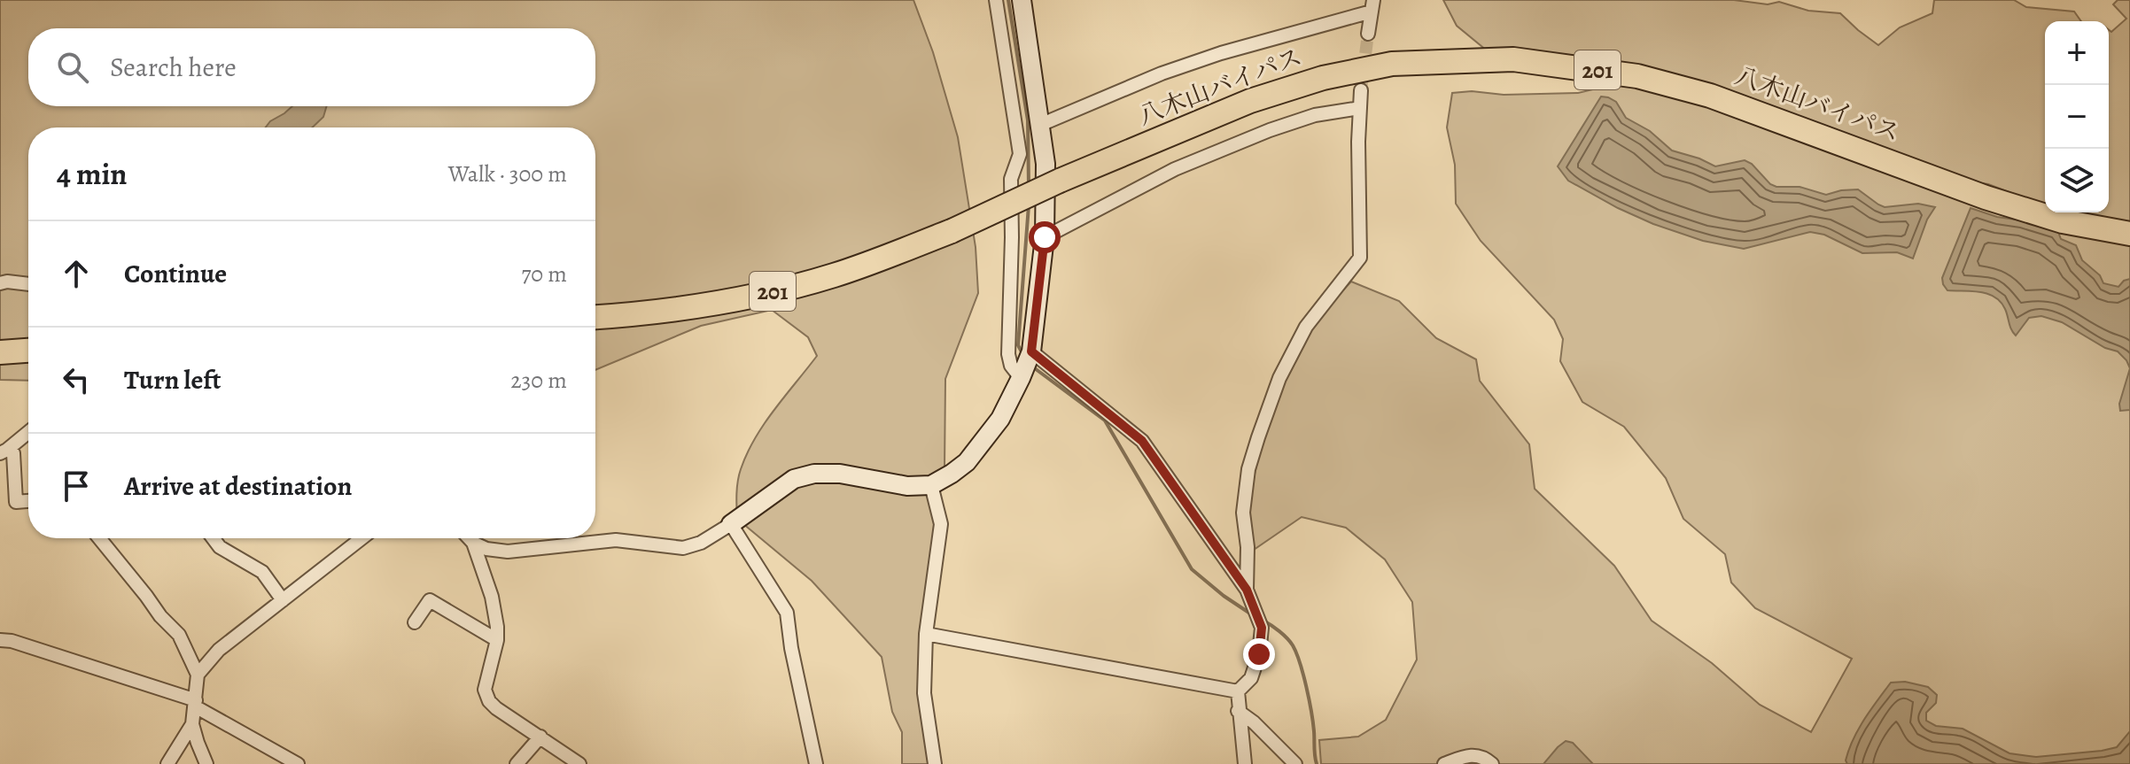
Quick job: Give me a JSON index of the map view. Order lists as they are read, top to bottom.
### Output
{
  "streets": {
    "highway": ["201", "八木山バイパス"]
  },
  "page": {
    "map_buttons": ["+", "−"],
    "search": "Search here",
    "heading": ["4 min", "Walk · 300 m"],
    "list": [
      ["Continue", "70 m"],
      ["Turn left", "230 m"],
      "Arrive at destination"
    ]
  }
}
